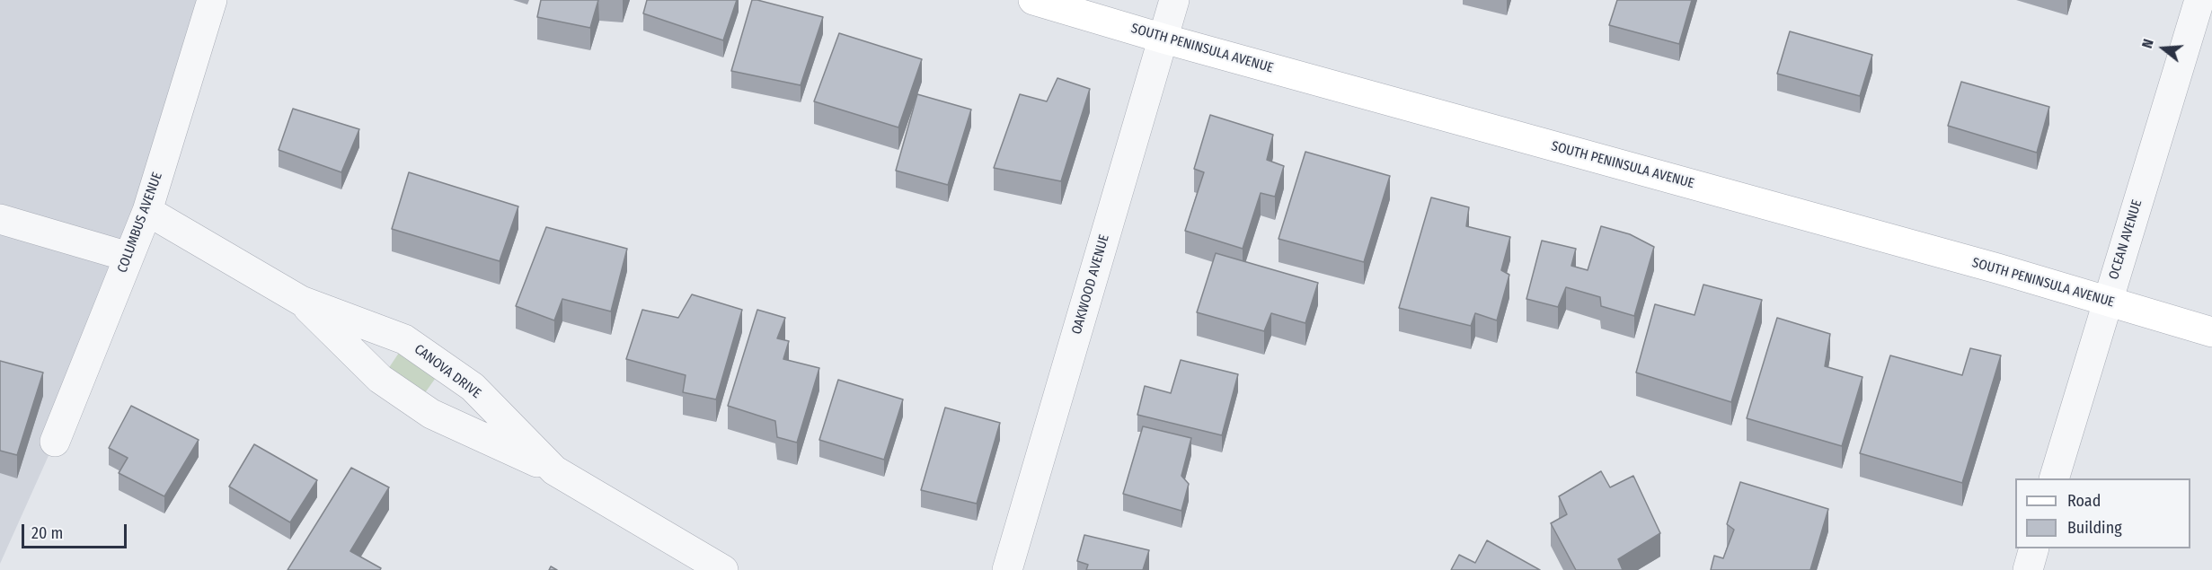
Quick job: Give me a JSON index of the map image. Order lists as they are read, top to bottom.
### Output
{
  "streets": {
    "main road": ["SOUTH PENINSULA AVENUE"],
    "street": [
      "COLUMBUS AVENUE",
      "OCEAN AVENUE",
      "OAKWOOD AVENUE",
      "CANOVA DRIVE"
    ]
  },
  "crossings": [
    ["SOUTH PENINSULA AVENUE", "OCEAN AVENUE"],
    ["SOUTH PENINSULA AVENUE", "OAKWOOD AVENUE"],
    ["COLUMBUS AVENUE", "CANOVA DRIVE"]
  ],
  "legend": ["Road", "Building"],
  "scale_bar": "20 m",
  "north": "left"
}
